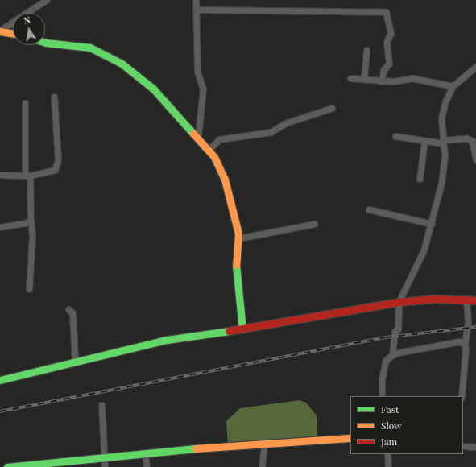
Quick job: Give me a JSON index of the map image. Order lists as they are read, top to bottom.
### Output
{
  "legend": ["Fast", "Slow", "Jam"],
  "north": "top"
}
